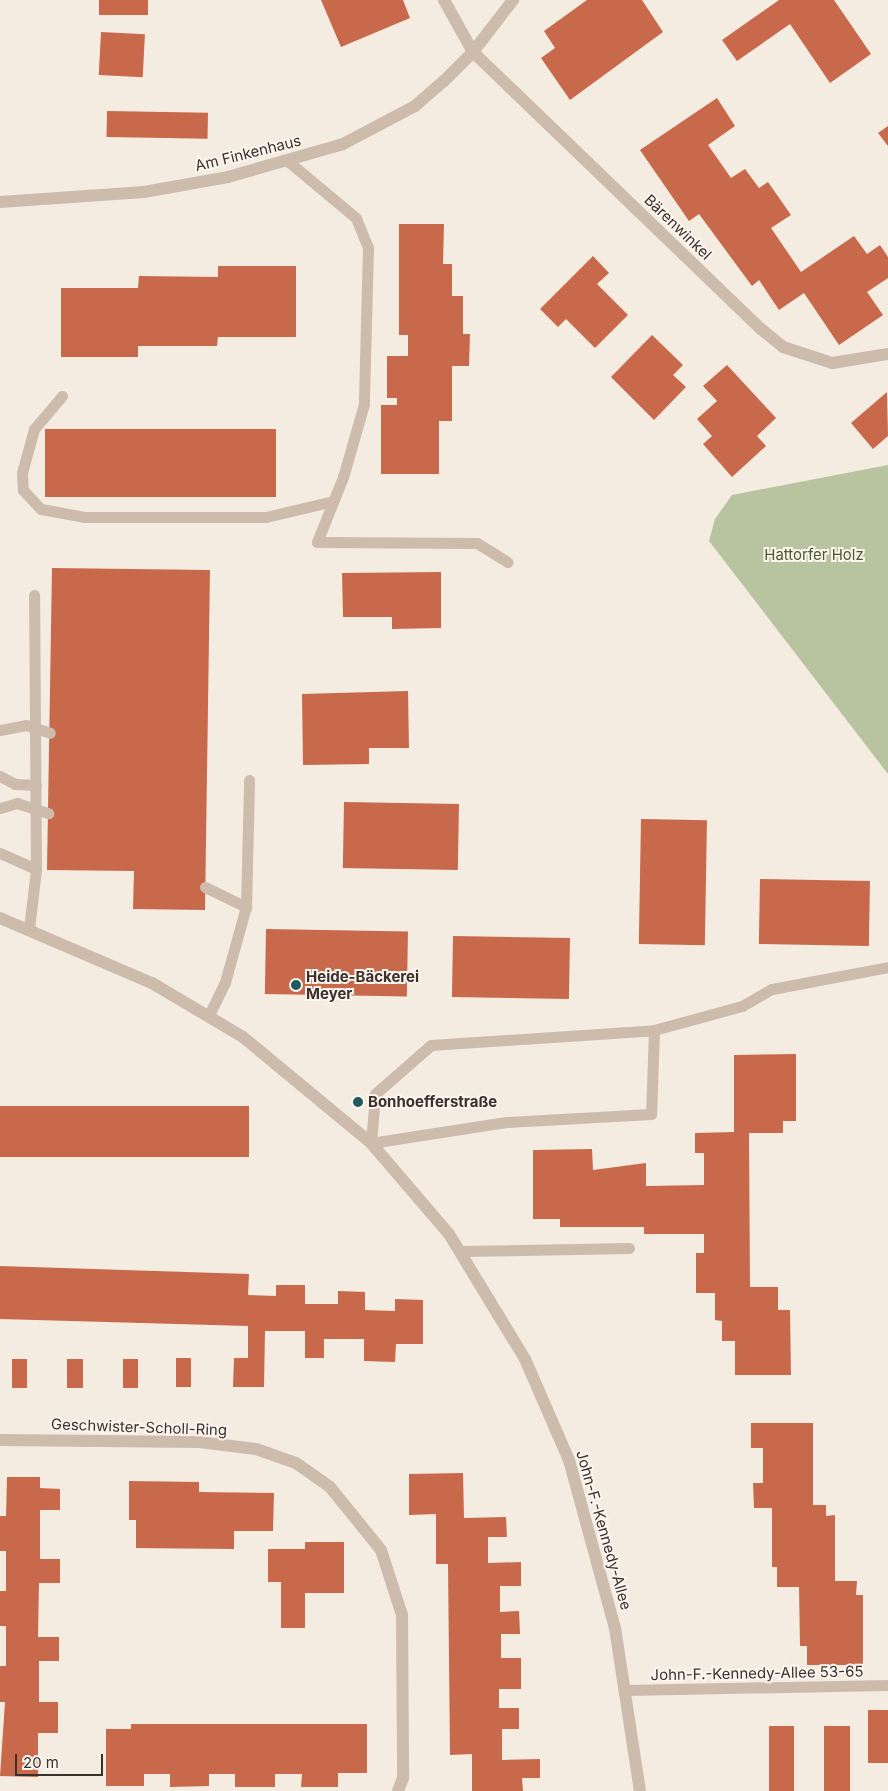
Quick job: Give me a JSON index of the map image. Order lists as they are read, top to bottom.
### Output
{
  "streets": {
    "street": [
      "Am Finkenhaus",
      "Bärenwinkel",
      "Geschwister-Scholl-Ring",
      "John-F.-Kennedy-Allee"
    ],
    "lane": ["John-F.-Kennedy-Allee 53-65"]
  },
  "crossings": [
    ["Am Finkenhaus", "Bärenwinkel"],
    ["John-F.-Kennedy-Allee", "John-F.-Kennedy-Allee 53-65"]
  ],
  "parks": ["Hattorfer Holz"],
  "places": ["Heide-Bäckerei Meyer", "Bonhoefferstraße"],
  "scale_bar": "20 m"
}
